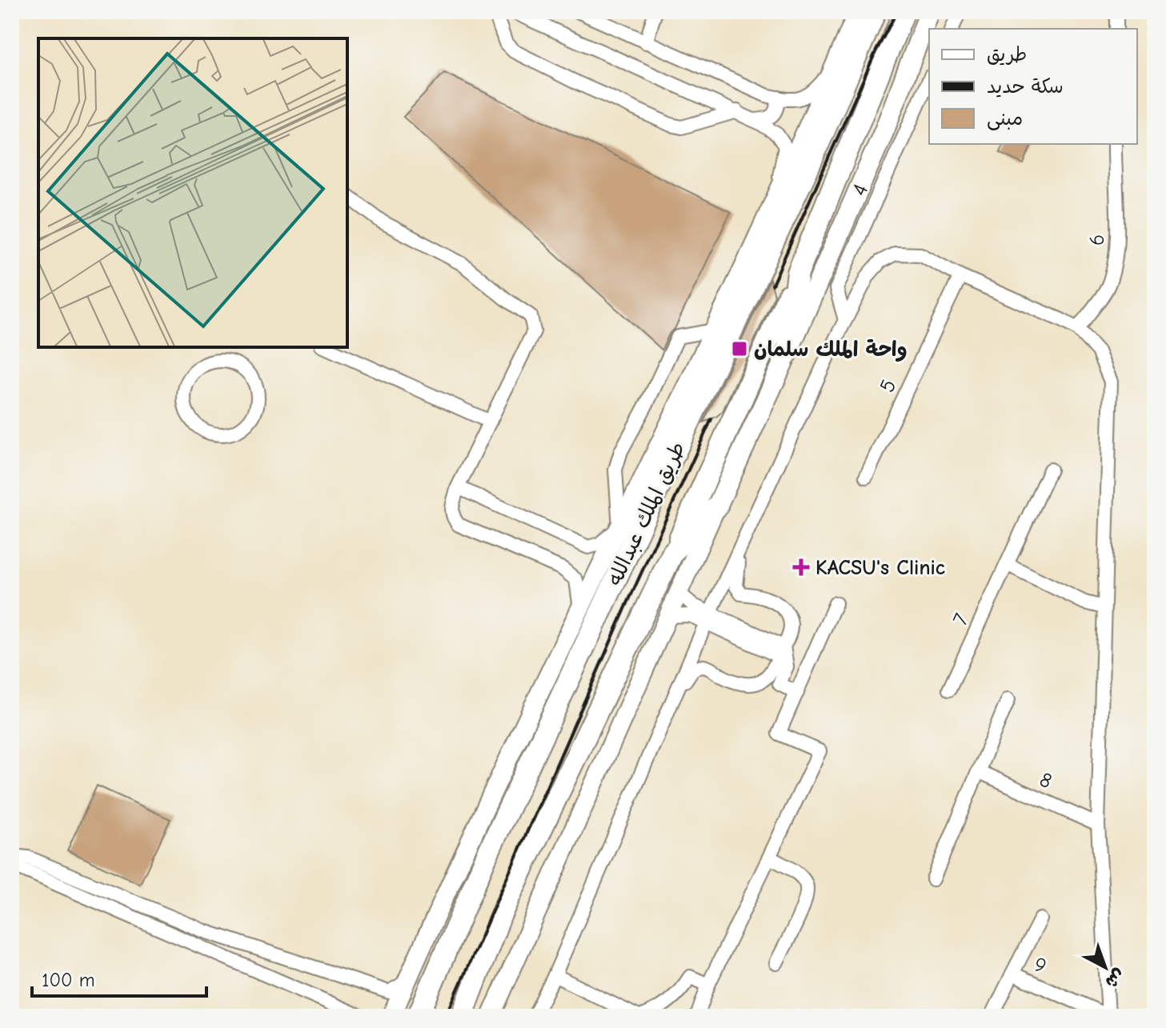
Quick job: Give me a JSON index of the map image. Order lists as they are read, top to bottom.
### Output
{
  "streets": {
    "highway": ["طريق الملك عبدالله"],
    "street": [
      "4",
      "6",
      "5",
      "7",
      "8",
      "9"
    ]
  },
  "places": {
    "transit": ["واحة الملك سلمان"],
    "health": ["KACSU's Clinic"]
  },
  "legend": ["طريق", "سكة حديد", "مبنى"],
  "scale_bar": "100 m",
  "north": "bottom right"
}
